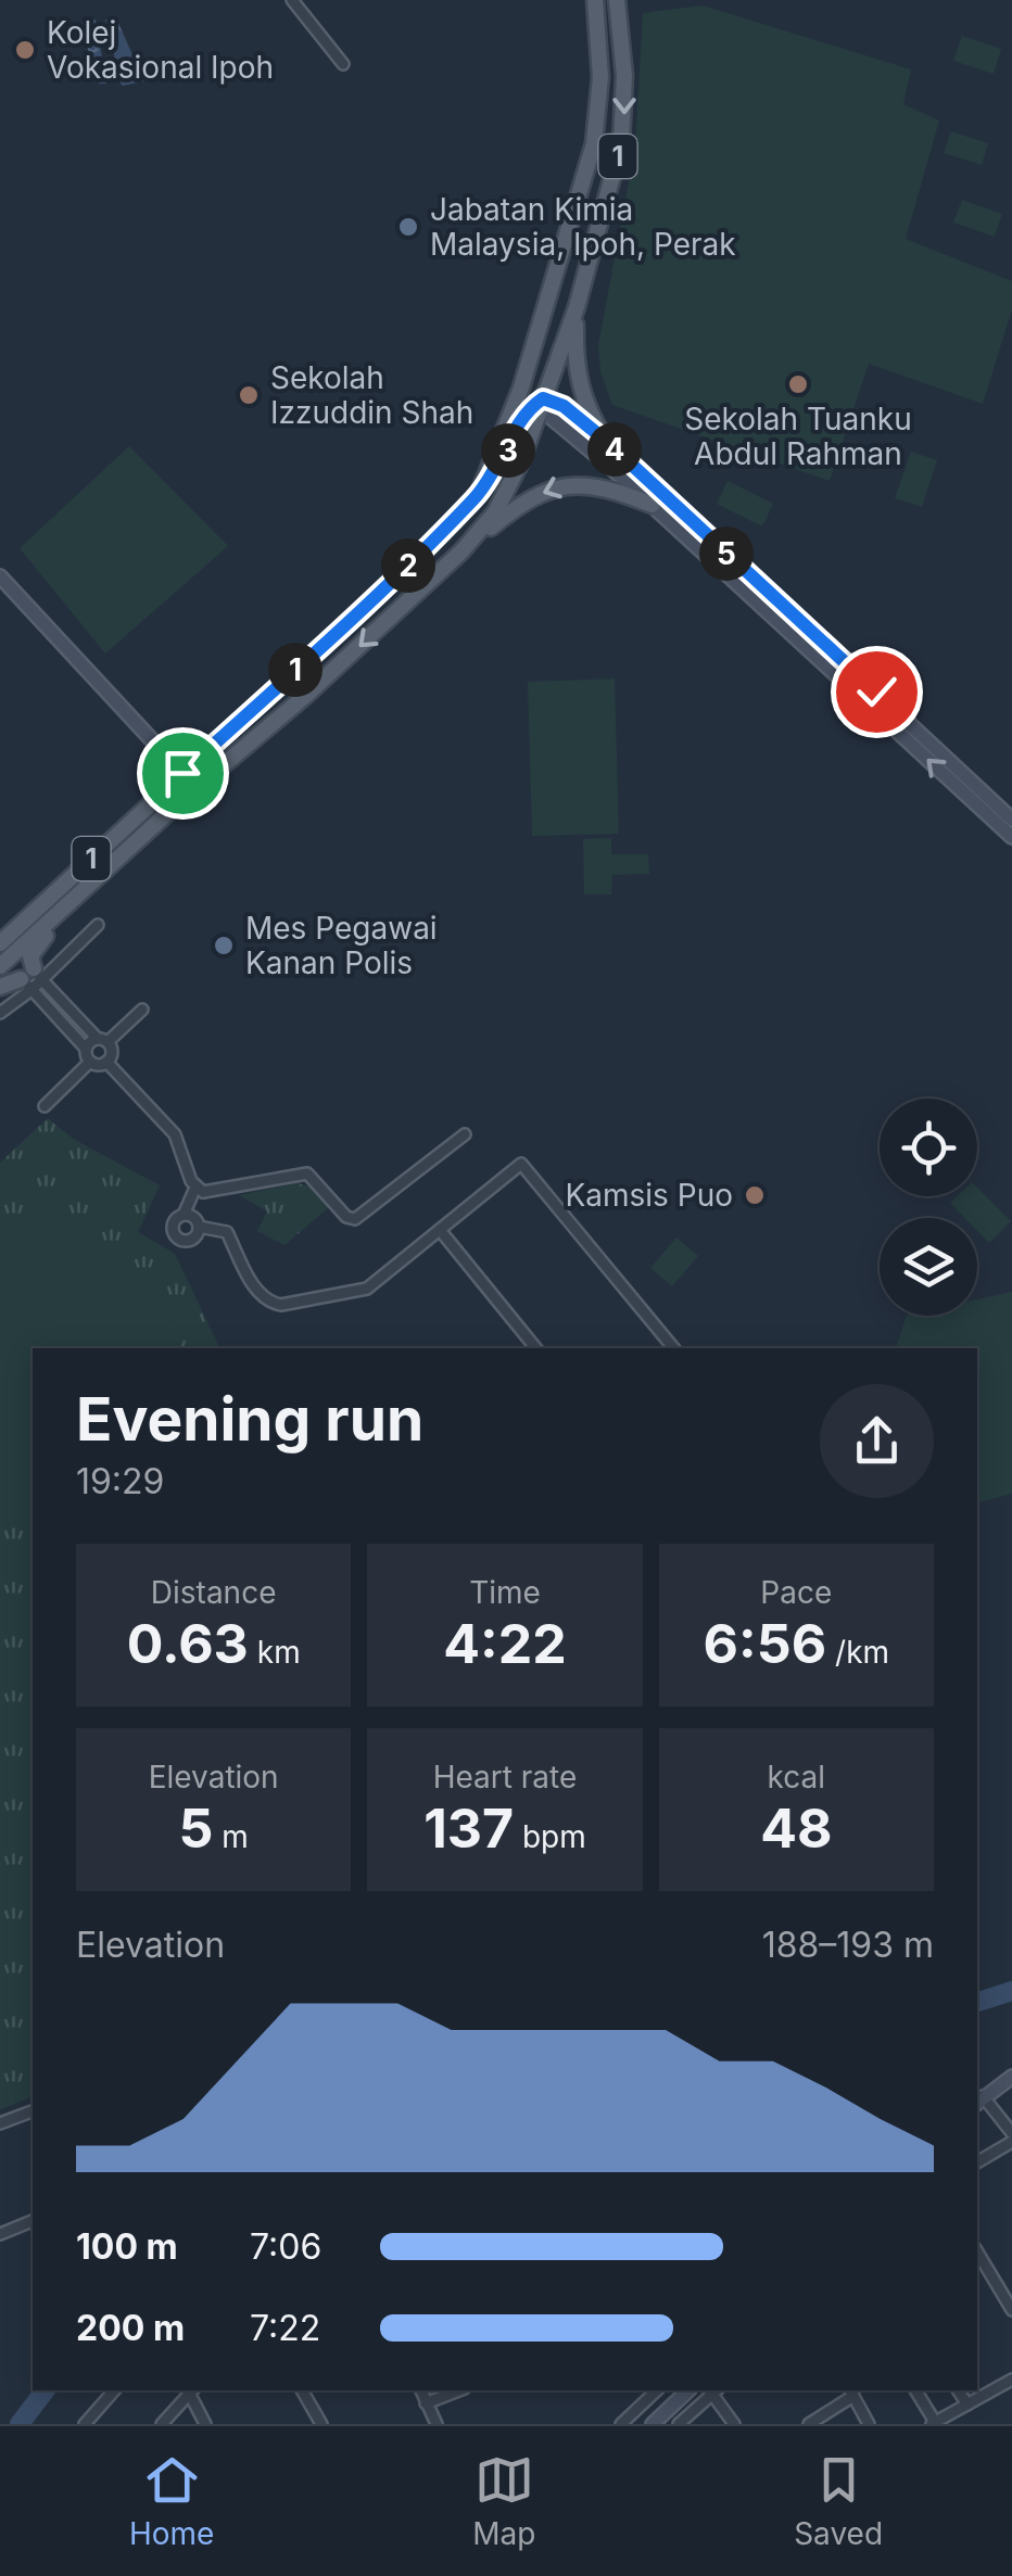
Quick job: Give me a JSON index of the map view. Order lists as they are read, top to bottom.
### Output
{
  "streets": {
    "main road": ["1"]
  },
  "places": [
    "Kolej Vokasional Ipoh",
    "Jabatan Kimia Malaysia, Ipoh, Perak",
    "Sekolah Tuanku Abdul Rahman",
    "Sekolah Izzuddin Shah",
    "Mes Pegawai Kanan Polis",
    "Kamsis Puo"
  ],
  "page": {
    "pins": [
      "4",
      "3",
      "5",
      "2",
      "1"
    ],
    "heading": ["Evening run", "19:29"],
    "stats": [
      ["Distance", "0.63 km"],
      ["Time", "4:22"],
      ["Pace", "6:56 /km"],
      ["Elevation", "5 m"],
      ["Heart rate", "137 bpm"],
      ["kcal", "48"]
    ],
    "chart": ["Elevation", "188–193 m"],
    "list": [
      {
        "name": "100 m",
        "note": "7:06"
      },
      {
        "name": "200 m",
        "note": "7:22"
      }
    ],
    "tabs": ["Home", "Map", "Saved"]
  }
}
